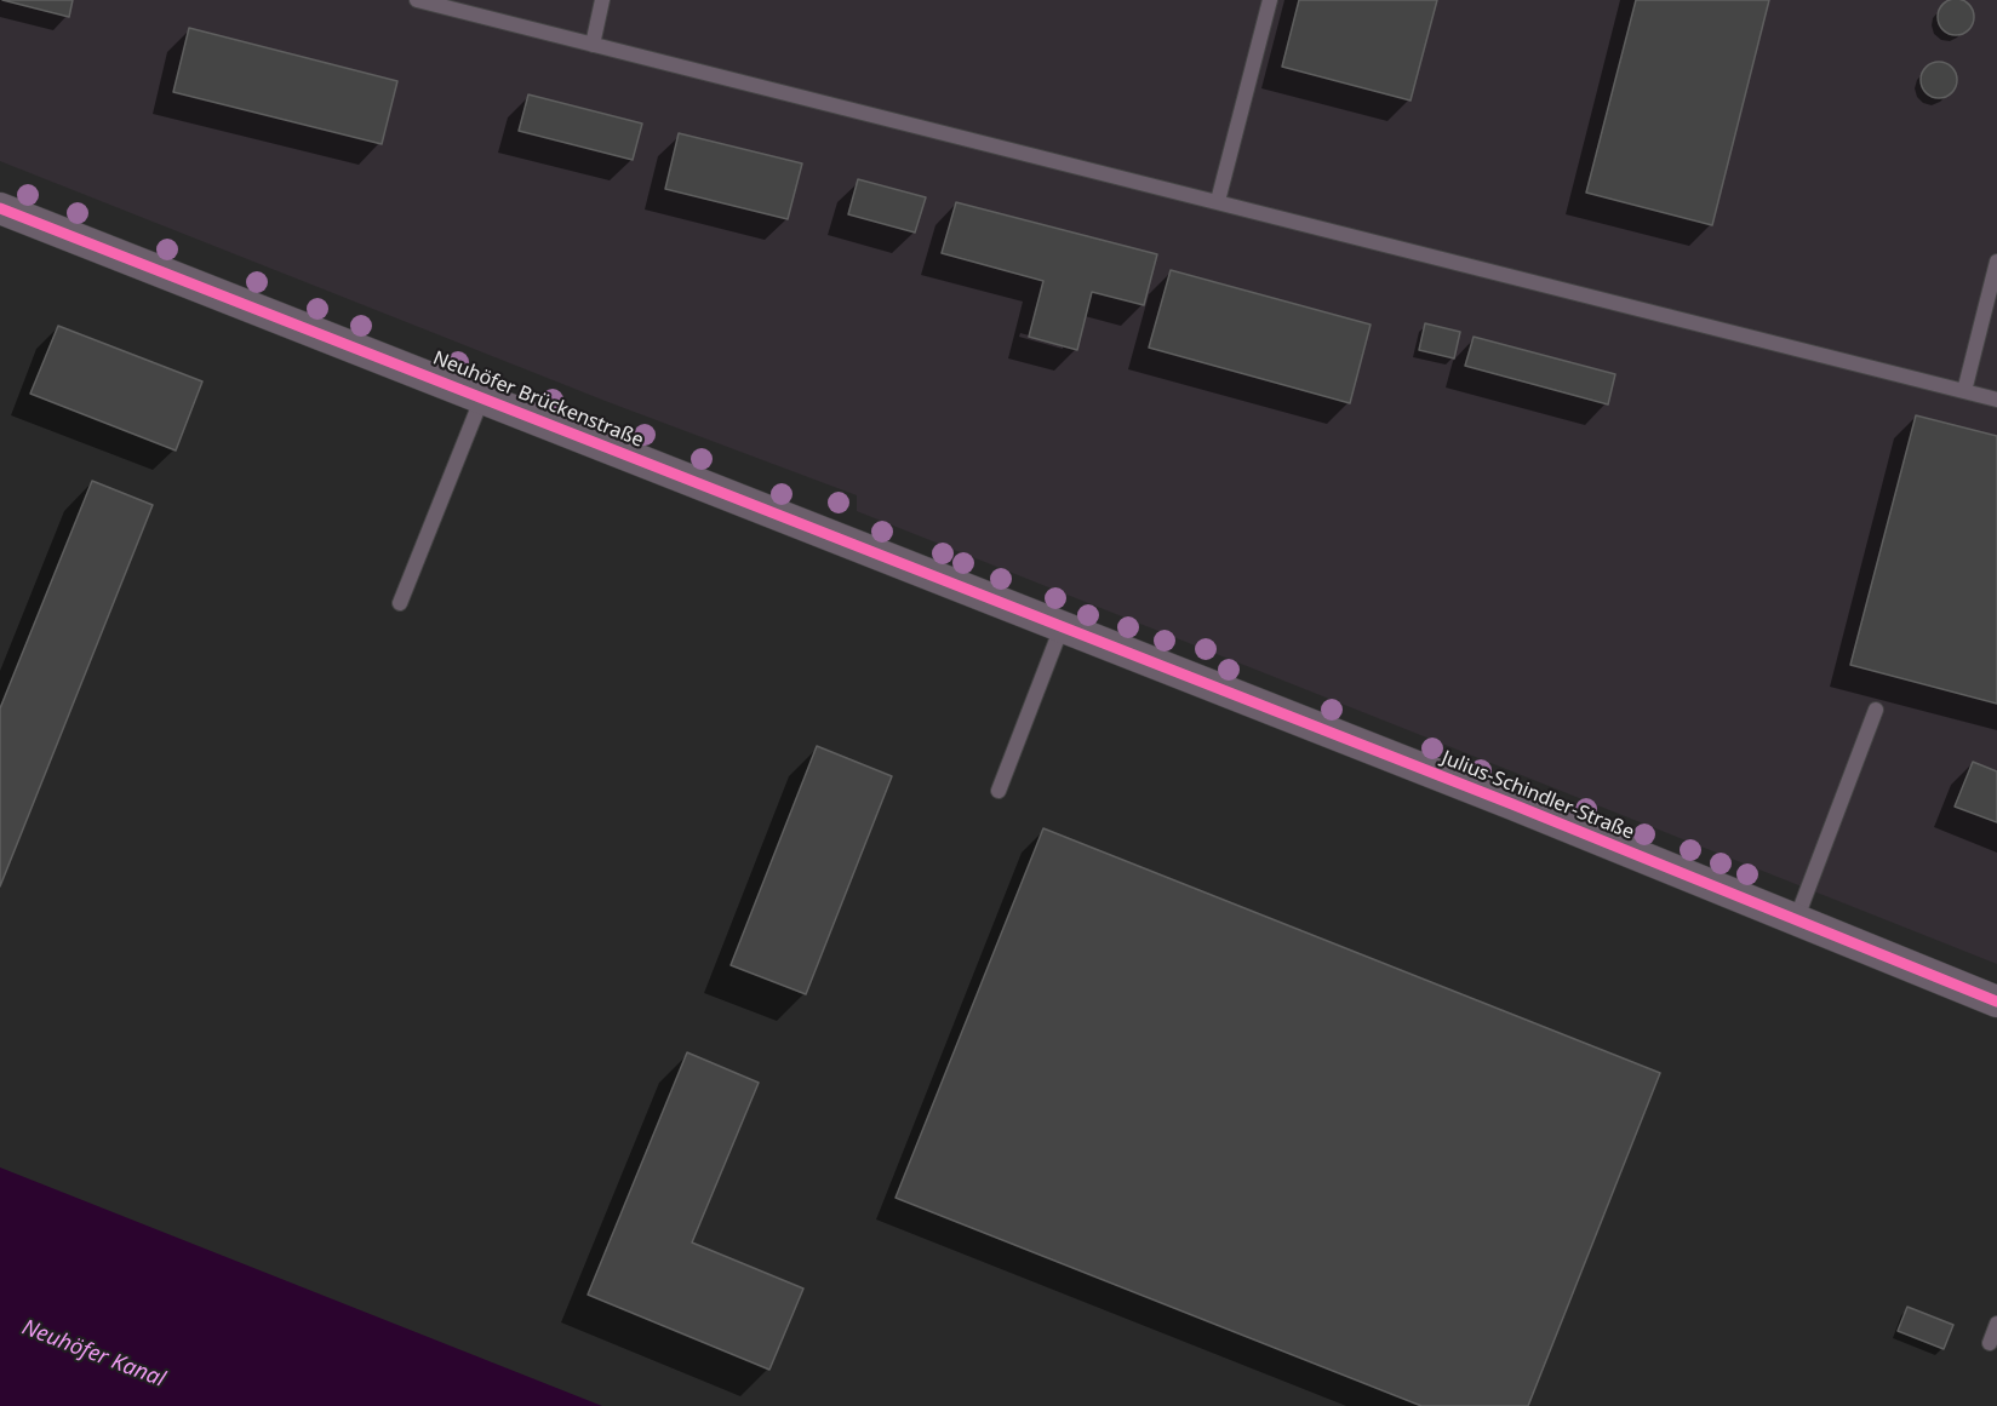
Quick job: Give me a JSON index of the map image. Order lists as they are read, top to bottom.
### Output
{
  "streets": {
    "street": ["Neuhöfer Brückenstraße", "Julius-Schindler-Straße"]
  },
  "crossings": [
    ["Neuhöfer Brückenstraße", "Julius-Schindler-Straße"]
  ],
  "water": ["Neuhöfer Kanal"]
}
